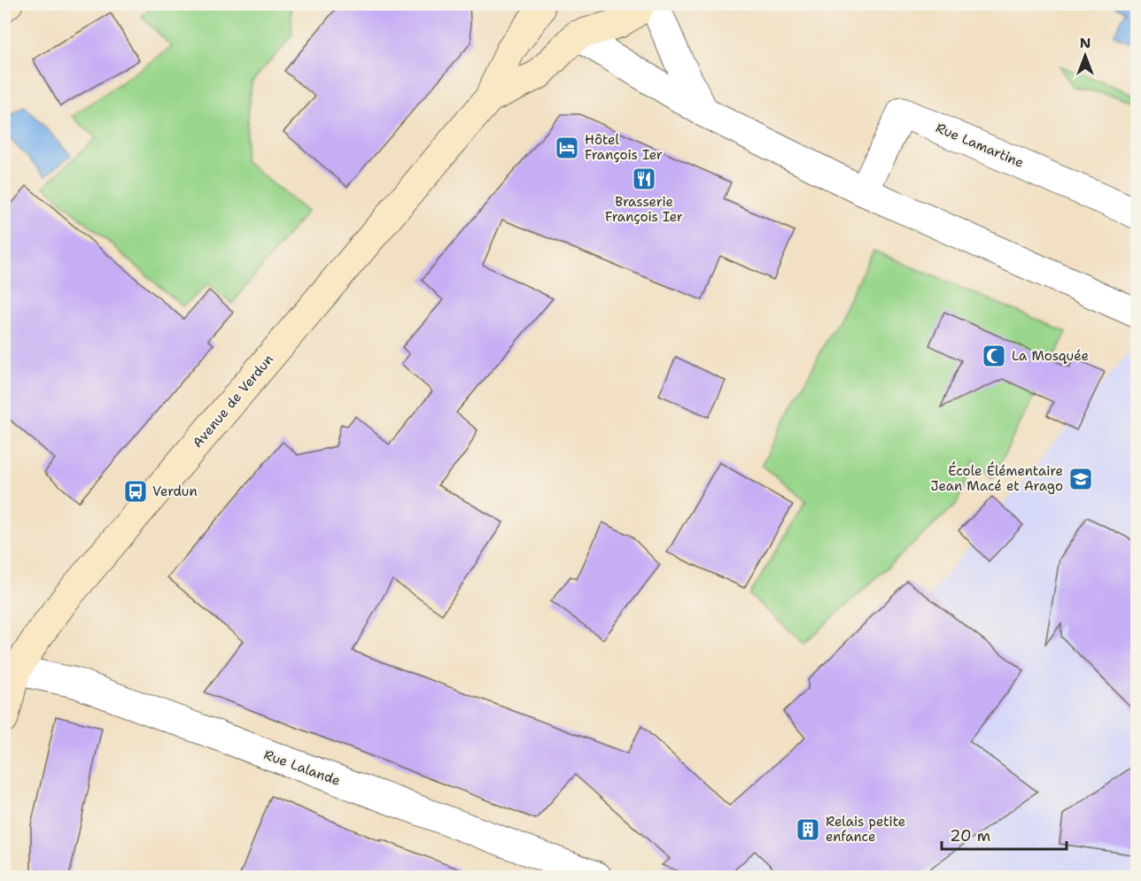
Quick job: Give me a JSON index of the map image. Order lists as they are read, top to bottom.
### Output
{
  "streets": {
    "main road": ["Avenue de Verdun"],
    "street": ["Rue Lamartine", "Rue Lalande"]
  },
  "crossings": [
    ["Avenue de Verdun", "Rue Lalande"]
  ],
  "places": {
    "hotel": ["Hôtel François Ier"],
    "restaurant": ["Brasserie François Ier"],
    "mosque": ["La Mosquée"],
    "school or university": ["École Élémentaire Jean Macé et Arago"],
    "bus stop": ["Verdun"],
    "building": ["Relais petite enfance"]
  },
  "scale_bar": "20 m",
  "north": "top"
}
